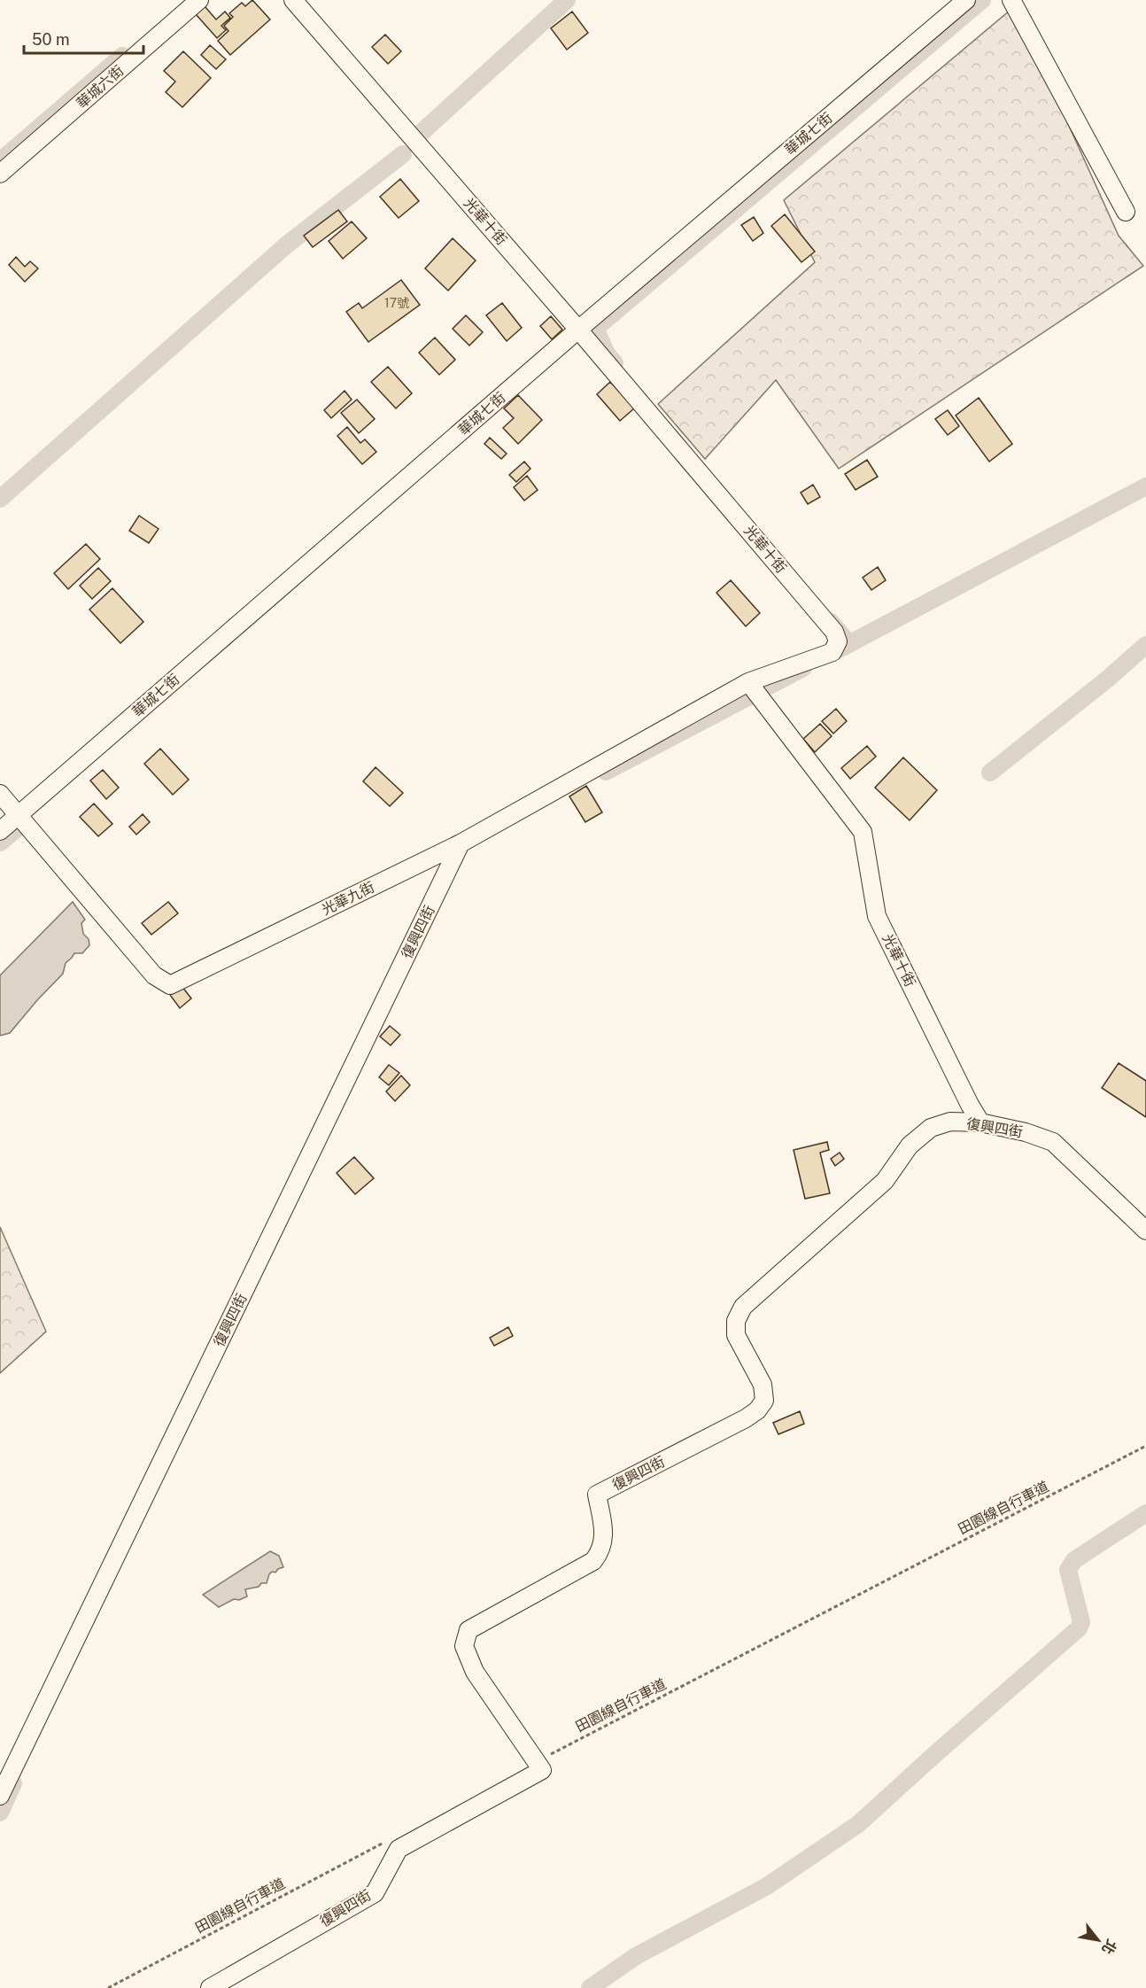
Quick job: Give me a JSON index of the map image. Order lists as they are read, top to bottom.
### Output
{
  "streets": {
    "street": [
      "華城六街",
      "華城七街",
      "光華十街",
      "光華九街",
      "復興四街"
    ],
    "path": ["田園線自行車道"]
  },
  "crossings": [
    ["華城七街", "光華十街"],
    ["華城七街", "光華九街"],
    ["光華十街", "光華九街"],
    ["光華十街", "復興四街"],
    ["光華九街", "復興四街"],
    ["復興四街", "田園線自行車道"]
  ],
  "house_numbers": ["17號"],
  "scale_bar": "50 m",
  "north": "bottom right"
}
